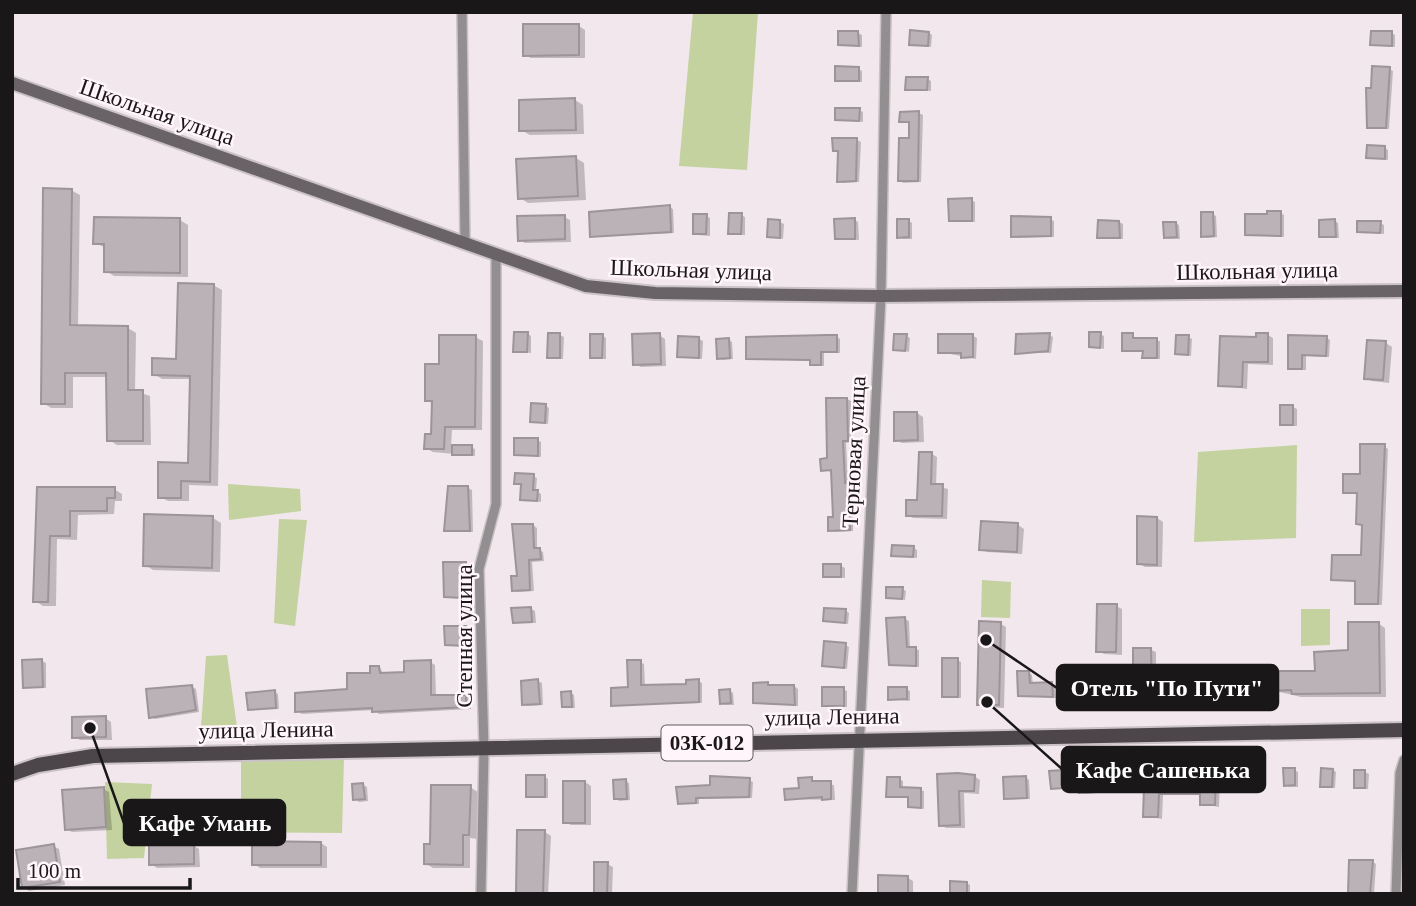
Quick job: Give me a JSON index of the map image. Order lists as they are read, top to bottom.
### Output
{
  "streets": {
    "main road": ["улица Ленина", "03К-012"],
    "street": ["Школьная улица", "Терновая улица", "Степная улица"]
  },
  "crossings": [
    ["Школьная улица", "Терновая улица"],
    ["Школьная улица", "Степная улица"],
    ["Терновая улица", "улица Ленина"],
    ["Степная улица", "улица Ленина"]
  ],
  "places": ["Отель \"По Пути\"", "Кафе Сашенька", "Кафе Умань"],
  "scale_bar": "100 m"
}
